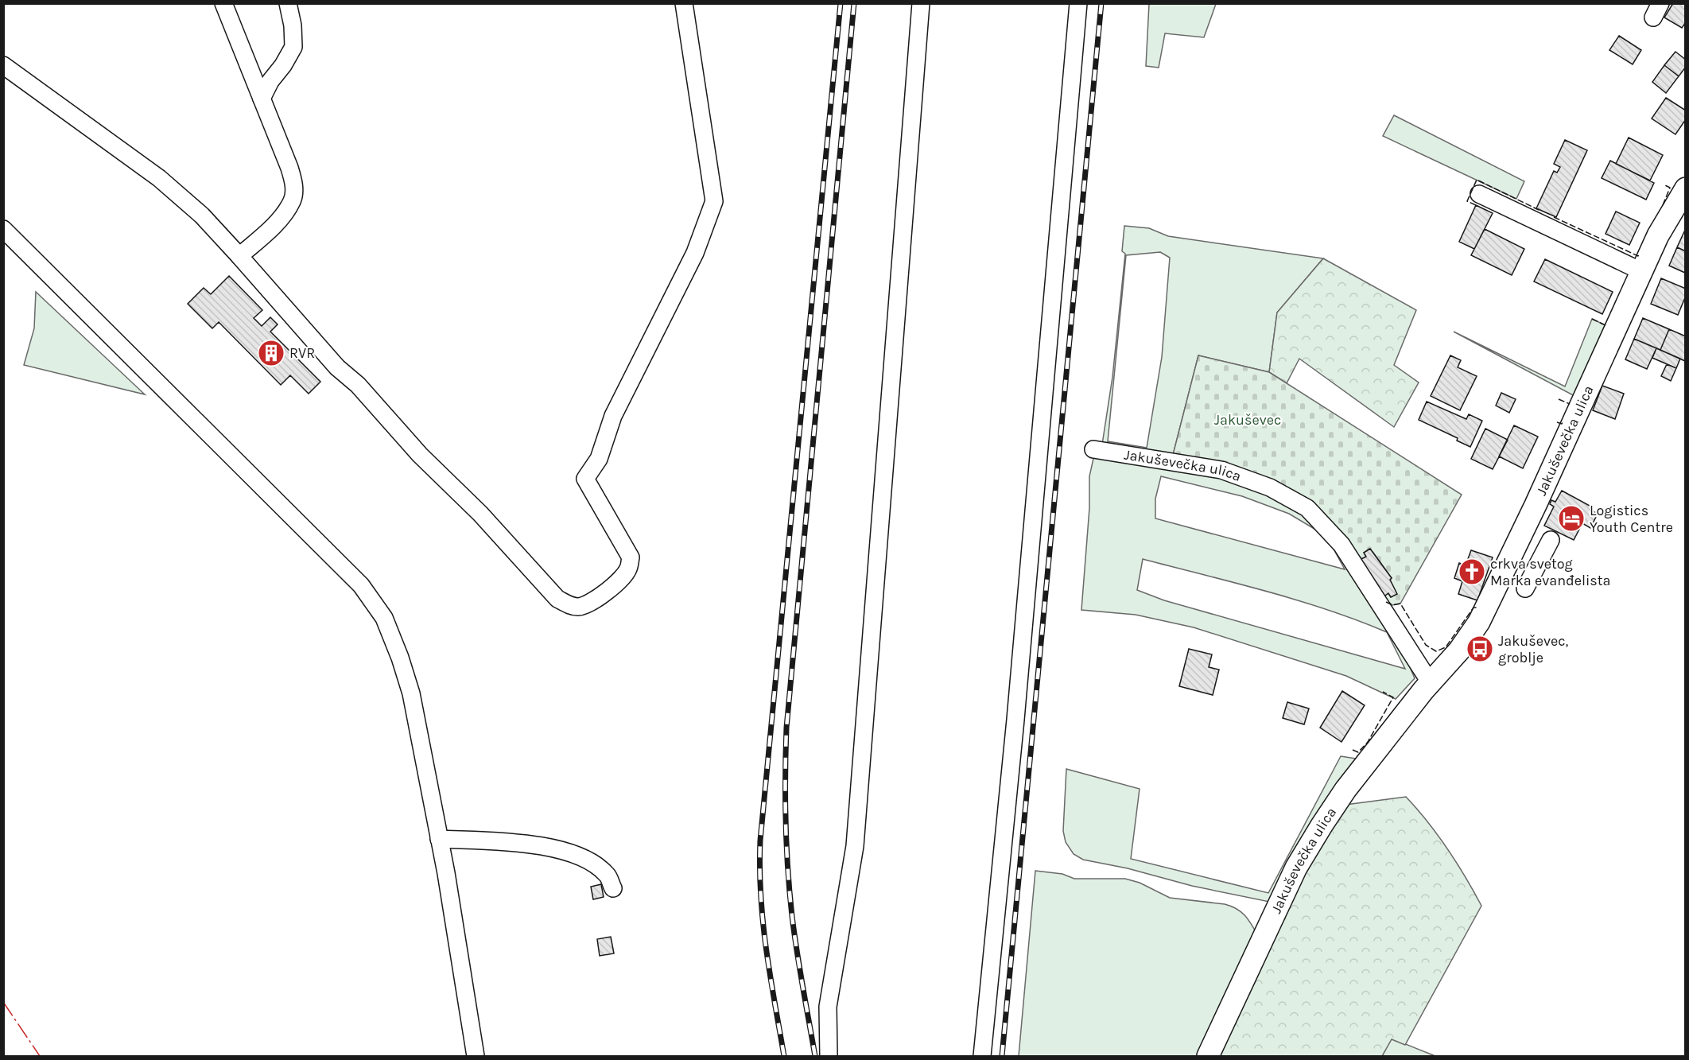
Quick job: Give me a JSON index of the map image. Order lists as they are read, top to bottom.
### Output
{
  "streets": {
    "main road": ["Jakuševečka ulica"]
  },
  "parks": ["Jakuševec"],
  "places": {
    "building": ["RVR"],
    "hotel": ["Logistics Youth Centre"],
    "church": ["crkva svetog Marka evanđelista"],
    "bus stop": ["Jakuševec, groblje"]
  }
}
